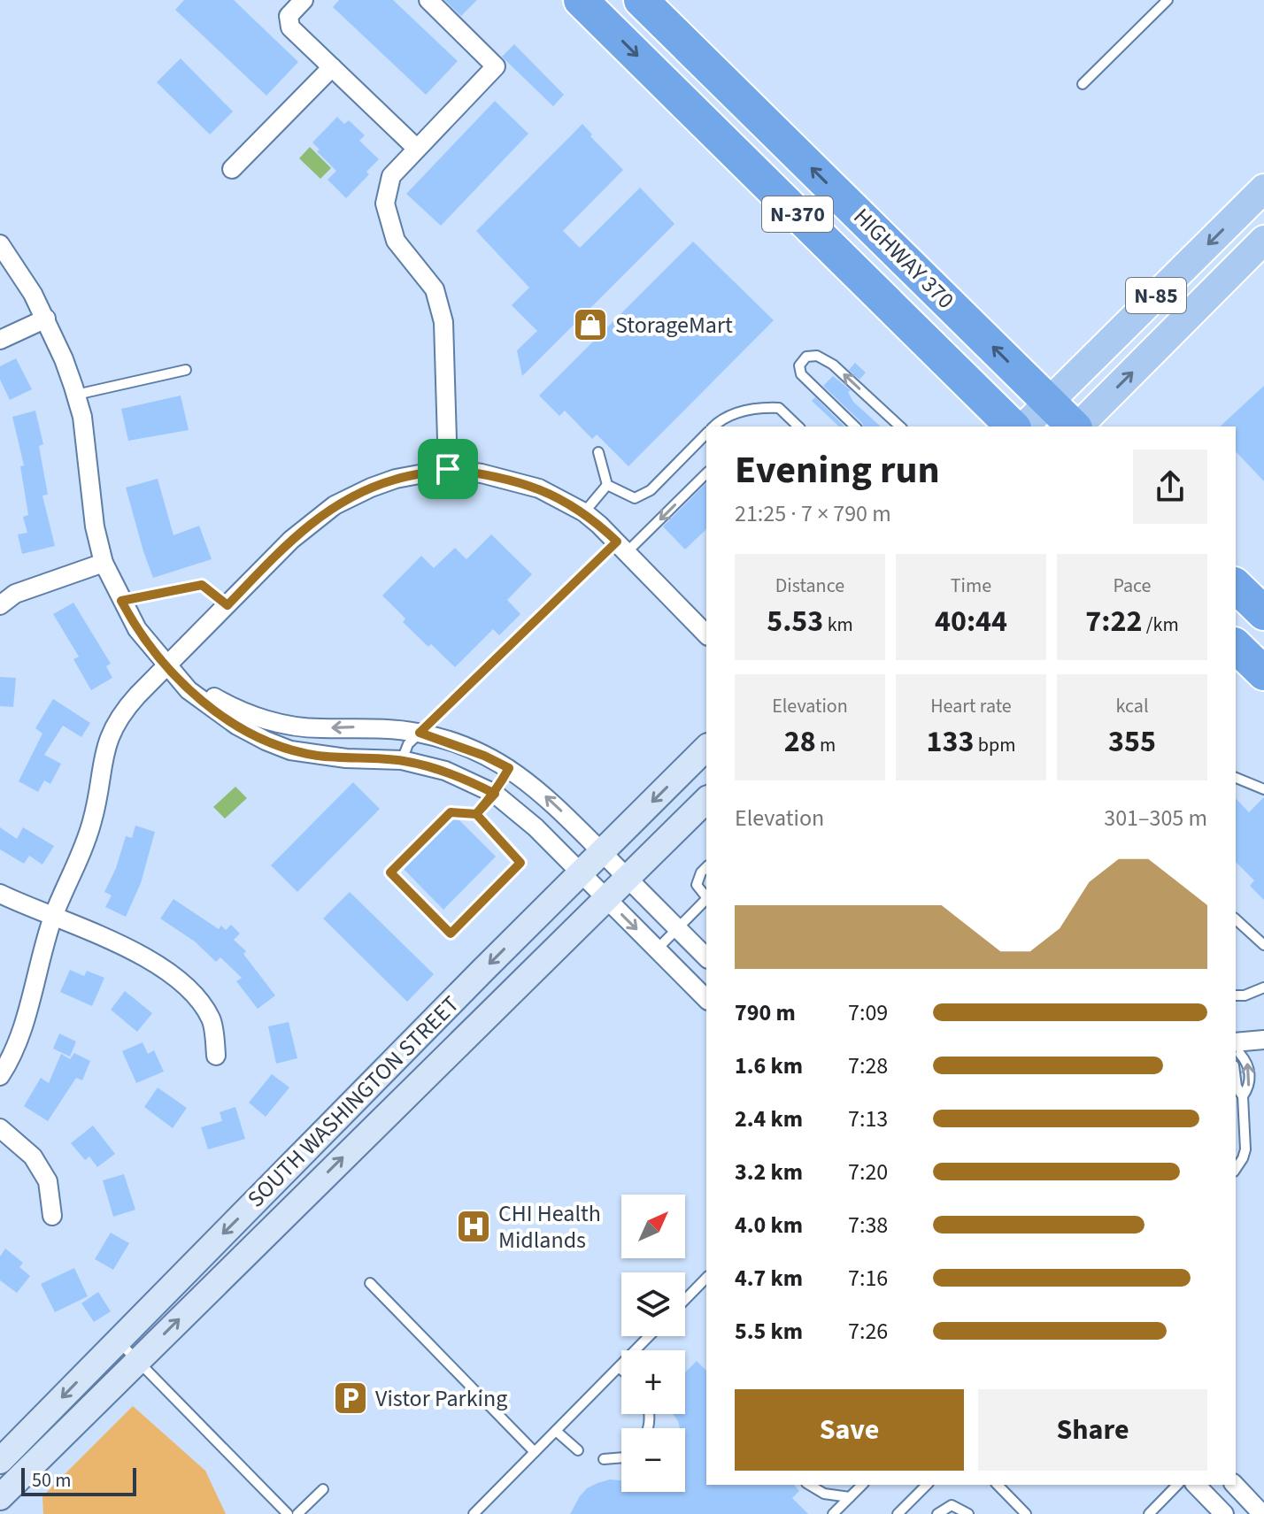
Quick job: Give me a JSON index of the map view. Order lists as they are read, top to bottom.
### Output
{
  "streets": {
    "highway": ["N-370", "HIGHWAY 370"],
    "main road": ["N-85", "SOUTH WASHINGTON STREET"]
  },
  "crossings": [
    ["HIGHWAY 370", "N-85"]
  ],
  "places": {
    "shop": ["StorageMart"],
    "hospital": ["CHI Health Midlands"],
    "parking": ["Vistor Parking"]
  },
  "scale_bar": "50 m",
  "north": "top right",
  "page": {
    "heading": ["Evening run", "21:25 · 7 × 790 m"],
    "stats": [
      ["Distance", "5.53 km"],
      ["Time", "40:44"],
      ["Pace", "7:22 /km"],
      ["Elevation", "28 m"],
      ["Heart rate", "133 bpm"],
      ["kcal", "355"]
    ],
    "chart": ["Elevation", "301–305 m"],
    "list": [
      {
        "name": "790 m",
        "note": "7:09"
      },
      {
        "name": "1.6 km",
        "note": "7:28"
      },
      {
        "name": "2.4 km",
        "note": "7:13"
      },
      {
        "name": "3.2 km",
        "note": "7:20"
      },
      {
        "name": "4.0 km",
        "note": "7:38"
      },
      {
        "name": "4.7 km",
        "note": "7:16"
      },
      {
        "name": "5.5 km",
        "note": "7:26"
      }
    ],
    "map_buttons": ["+", "−"],
    "buttons": ["Save", "Share"],
    "scale": "50 m"
  }
}
